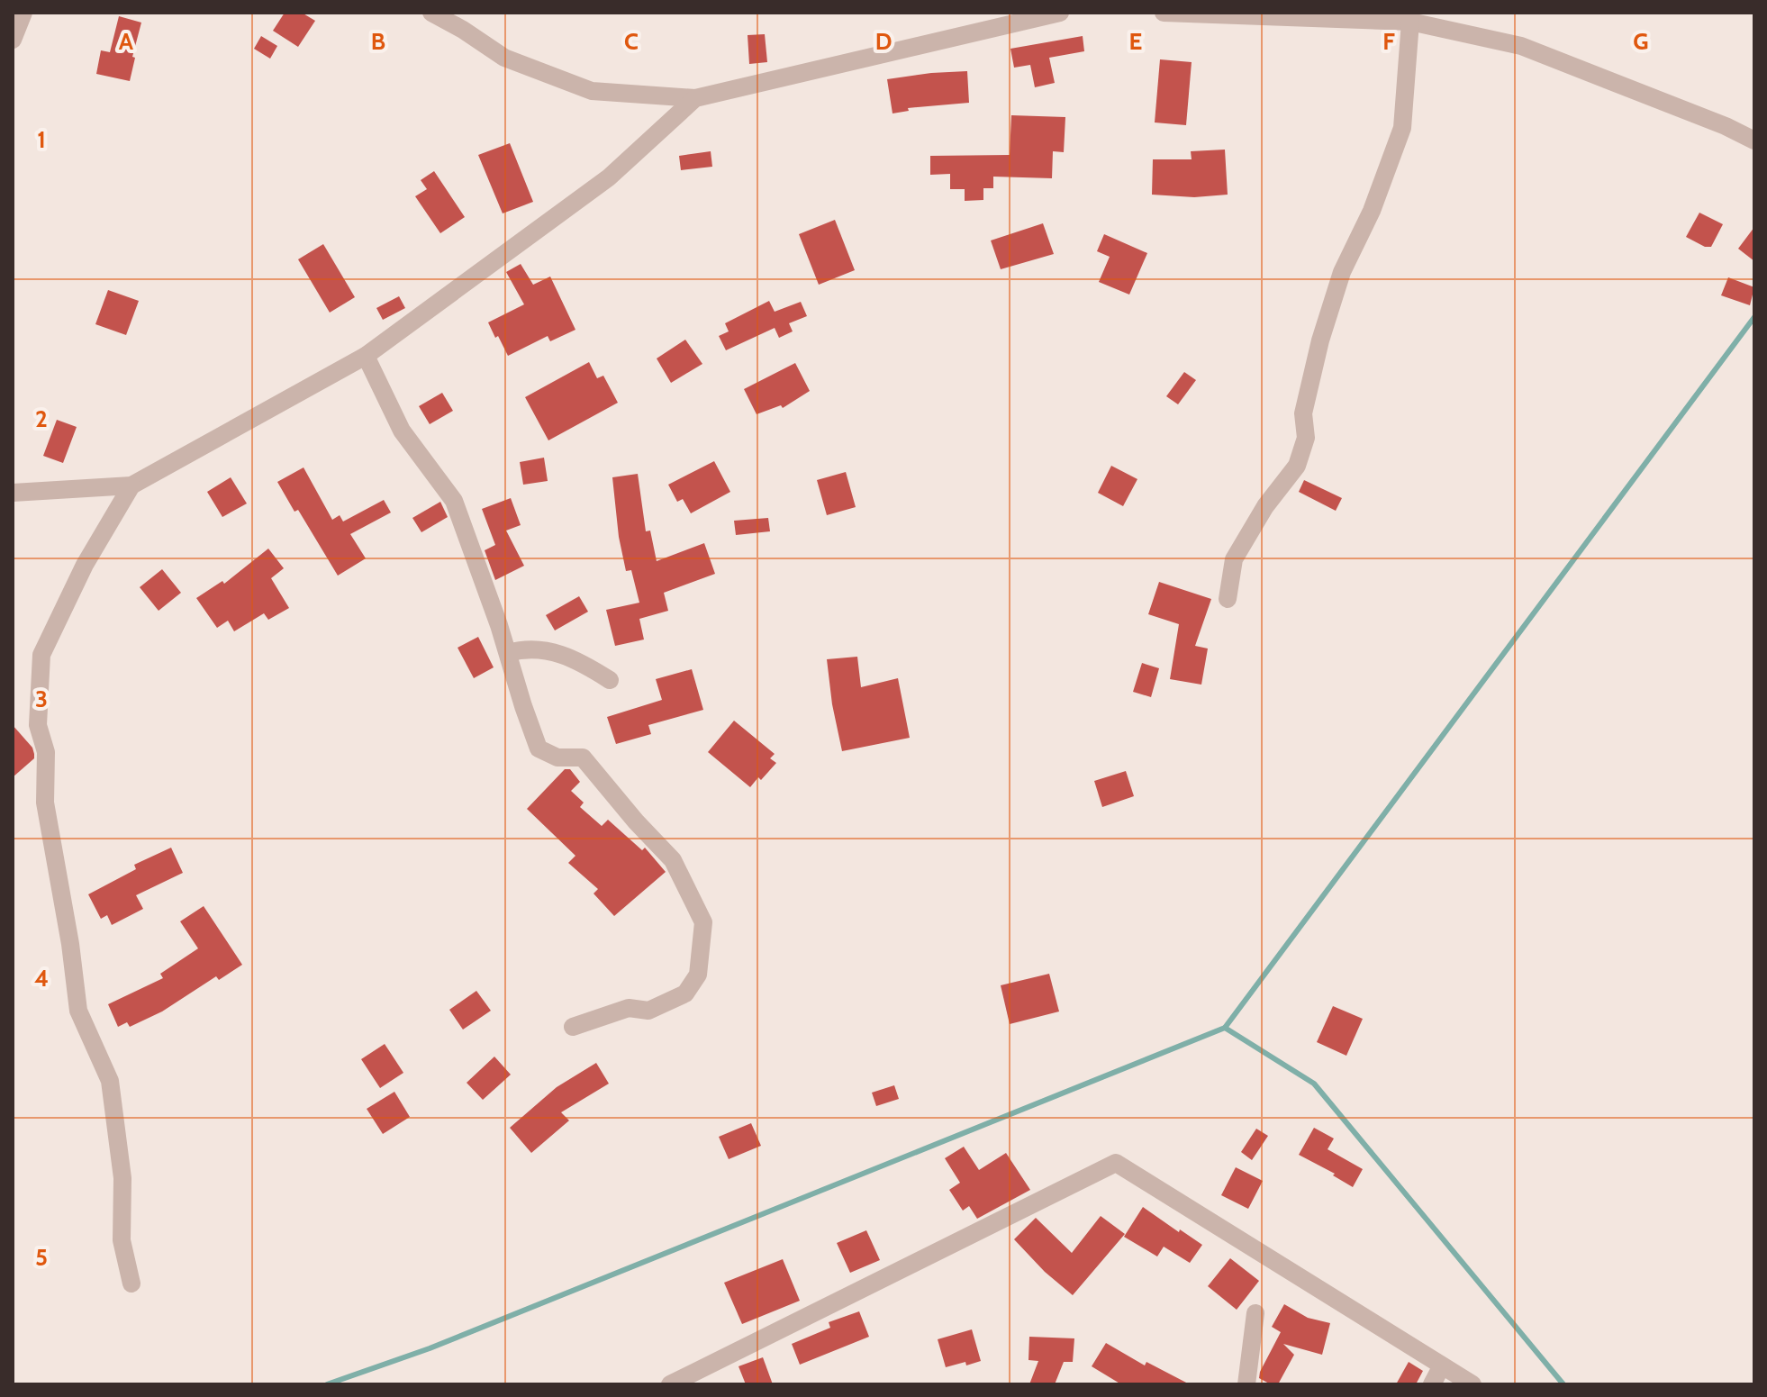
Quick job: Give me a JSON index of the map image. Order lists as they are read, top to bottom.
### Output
{
  "grid": {
    "columns": [
      "A",
      "B",
      "C",
      "D",
      "E",
      "F",
      "G"
    ],
    "rows": [
      "1",
      "2",
      "3",
      "4",
      "5"
    ]
  }
}
